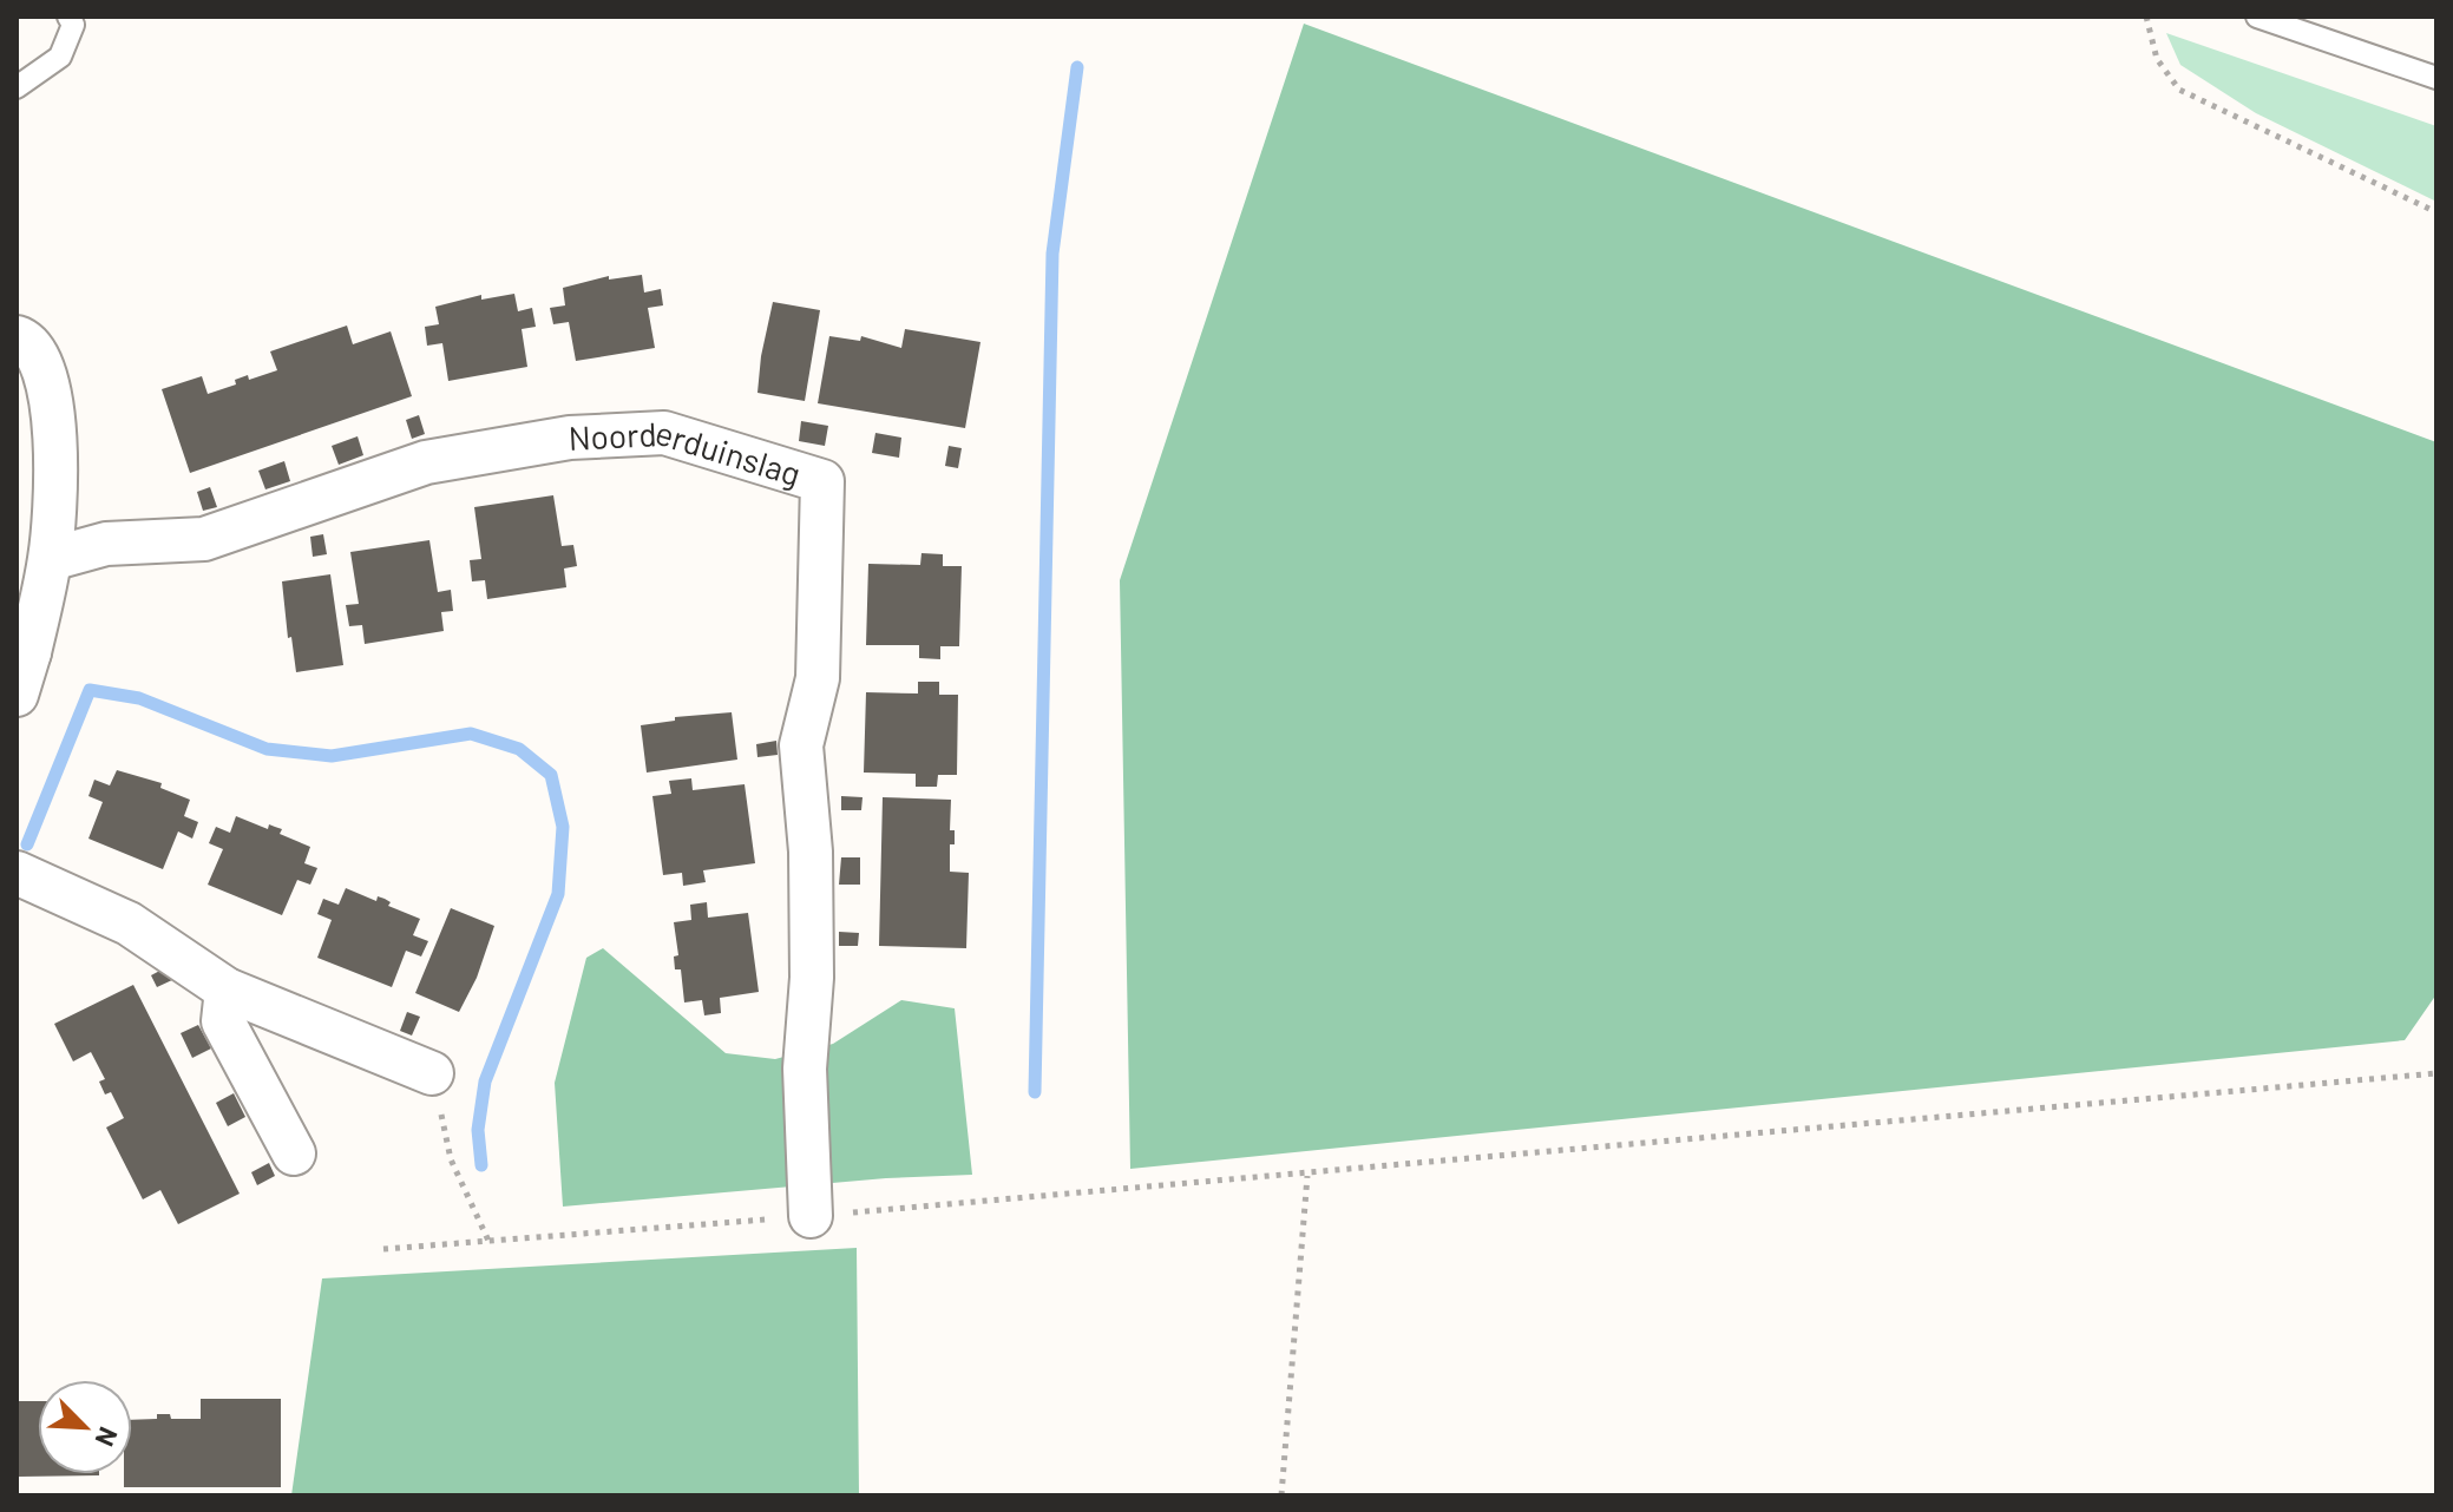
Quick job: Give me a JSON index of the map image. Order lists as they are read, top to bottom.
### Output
{
  "streets": {
    "street": ["Noorderduinslag"]
  },
  "north": "bottom right"
}
